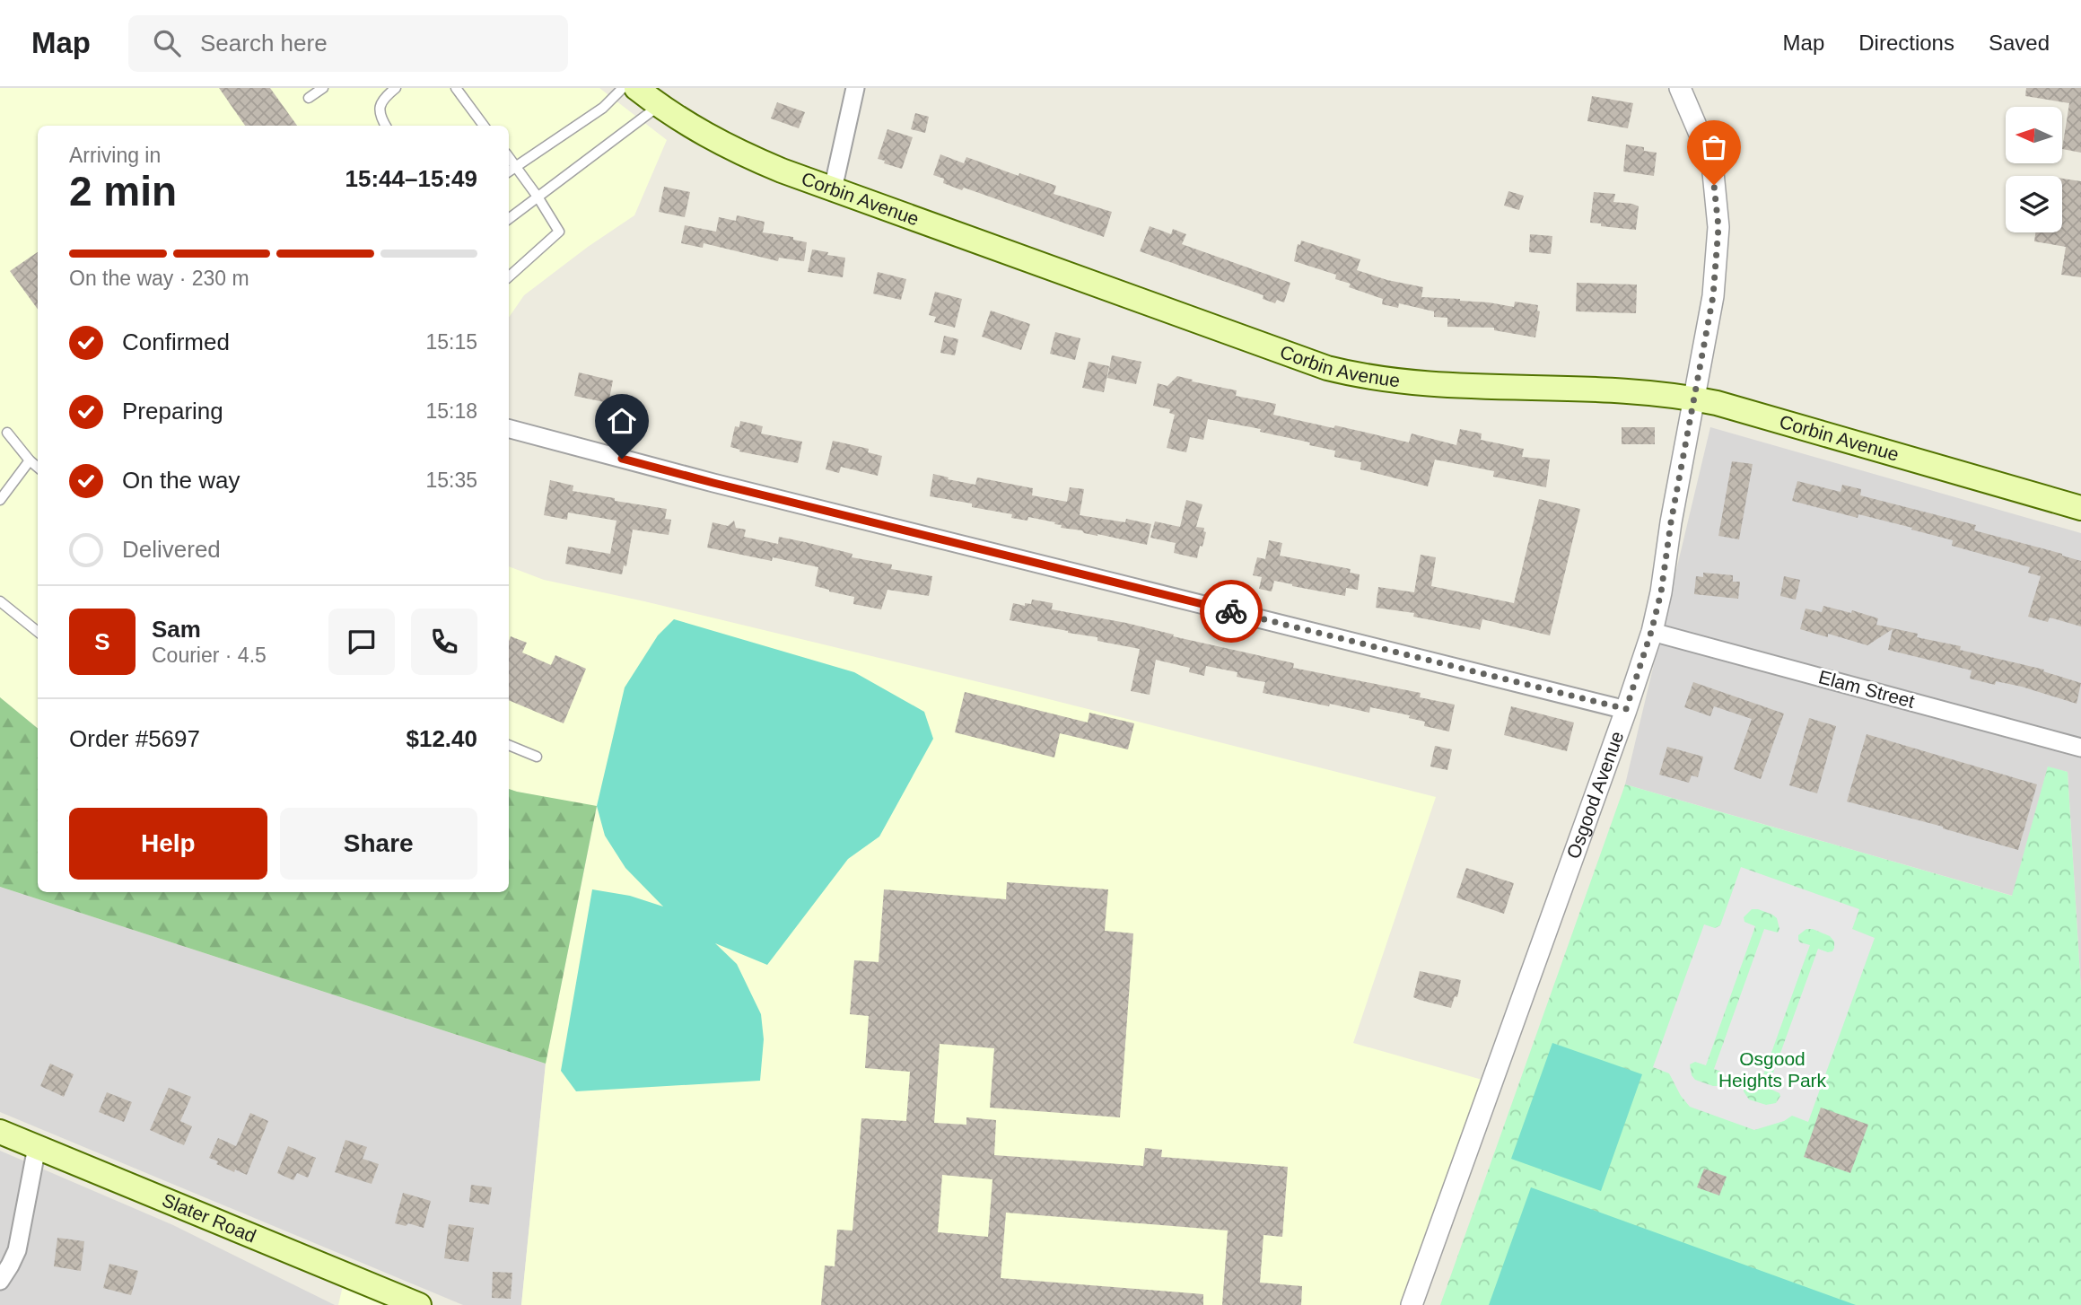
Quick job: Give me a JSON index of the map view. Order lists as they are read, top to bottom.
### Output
{
  "streets": {
    "main road": ["Corbin Avenue", "Slater Road"],
    "street": ["Elam Street", "Osgood Avenue"]
  },
  "crossings": [
    ["Corbin Avenue", "Osgood Avenue"],
    ["Elam Street", "Osgood Avenue"]
  ],
  "parks": ["Osgood Heights Park"],
  "north": "left",
  "page": {
    "header": "Map",
    "search": "Search here",
    "nav": ["Map", "Directions", "Saved"],
    "heading": ["2 min", "Arriving in", "15:44–15:49"],
    "panel": [
      "Sam",
      "Courier · 4.5",
      "Order #5697",
      "$12.40"
    ],
    "bar": "On the way · 230 m",
    "list": [
      ["Confirmed", "15:15"],
      ["Preparing", "15:18"],
      ["On the way", "15:35"],
      "Delivered"
    ],
    "round": "S",
    "buttons": ["Help", "Share"]
  }
}
